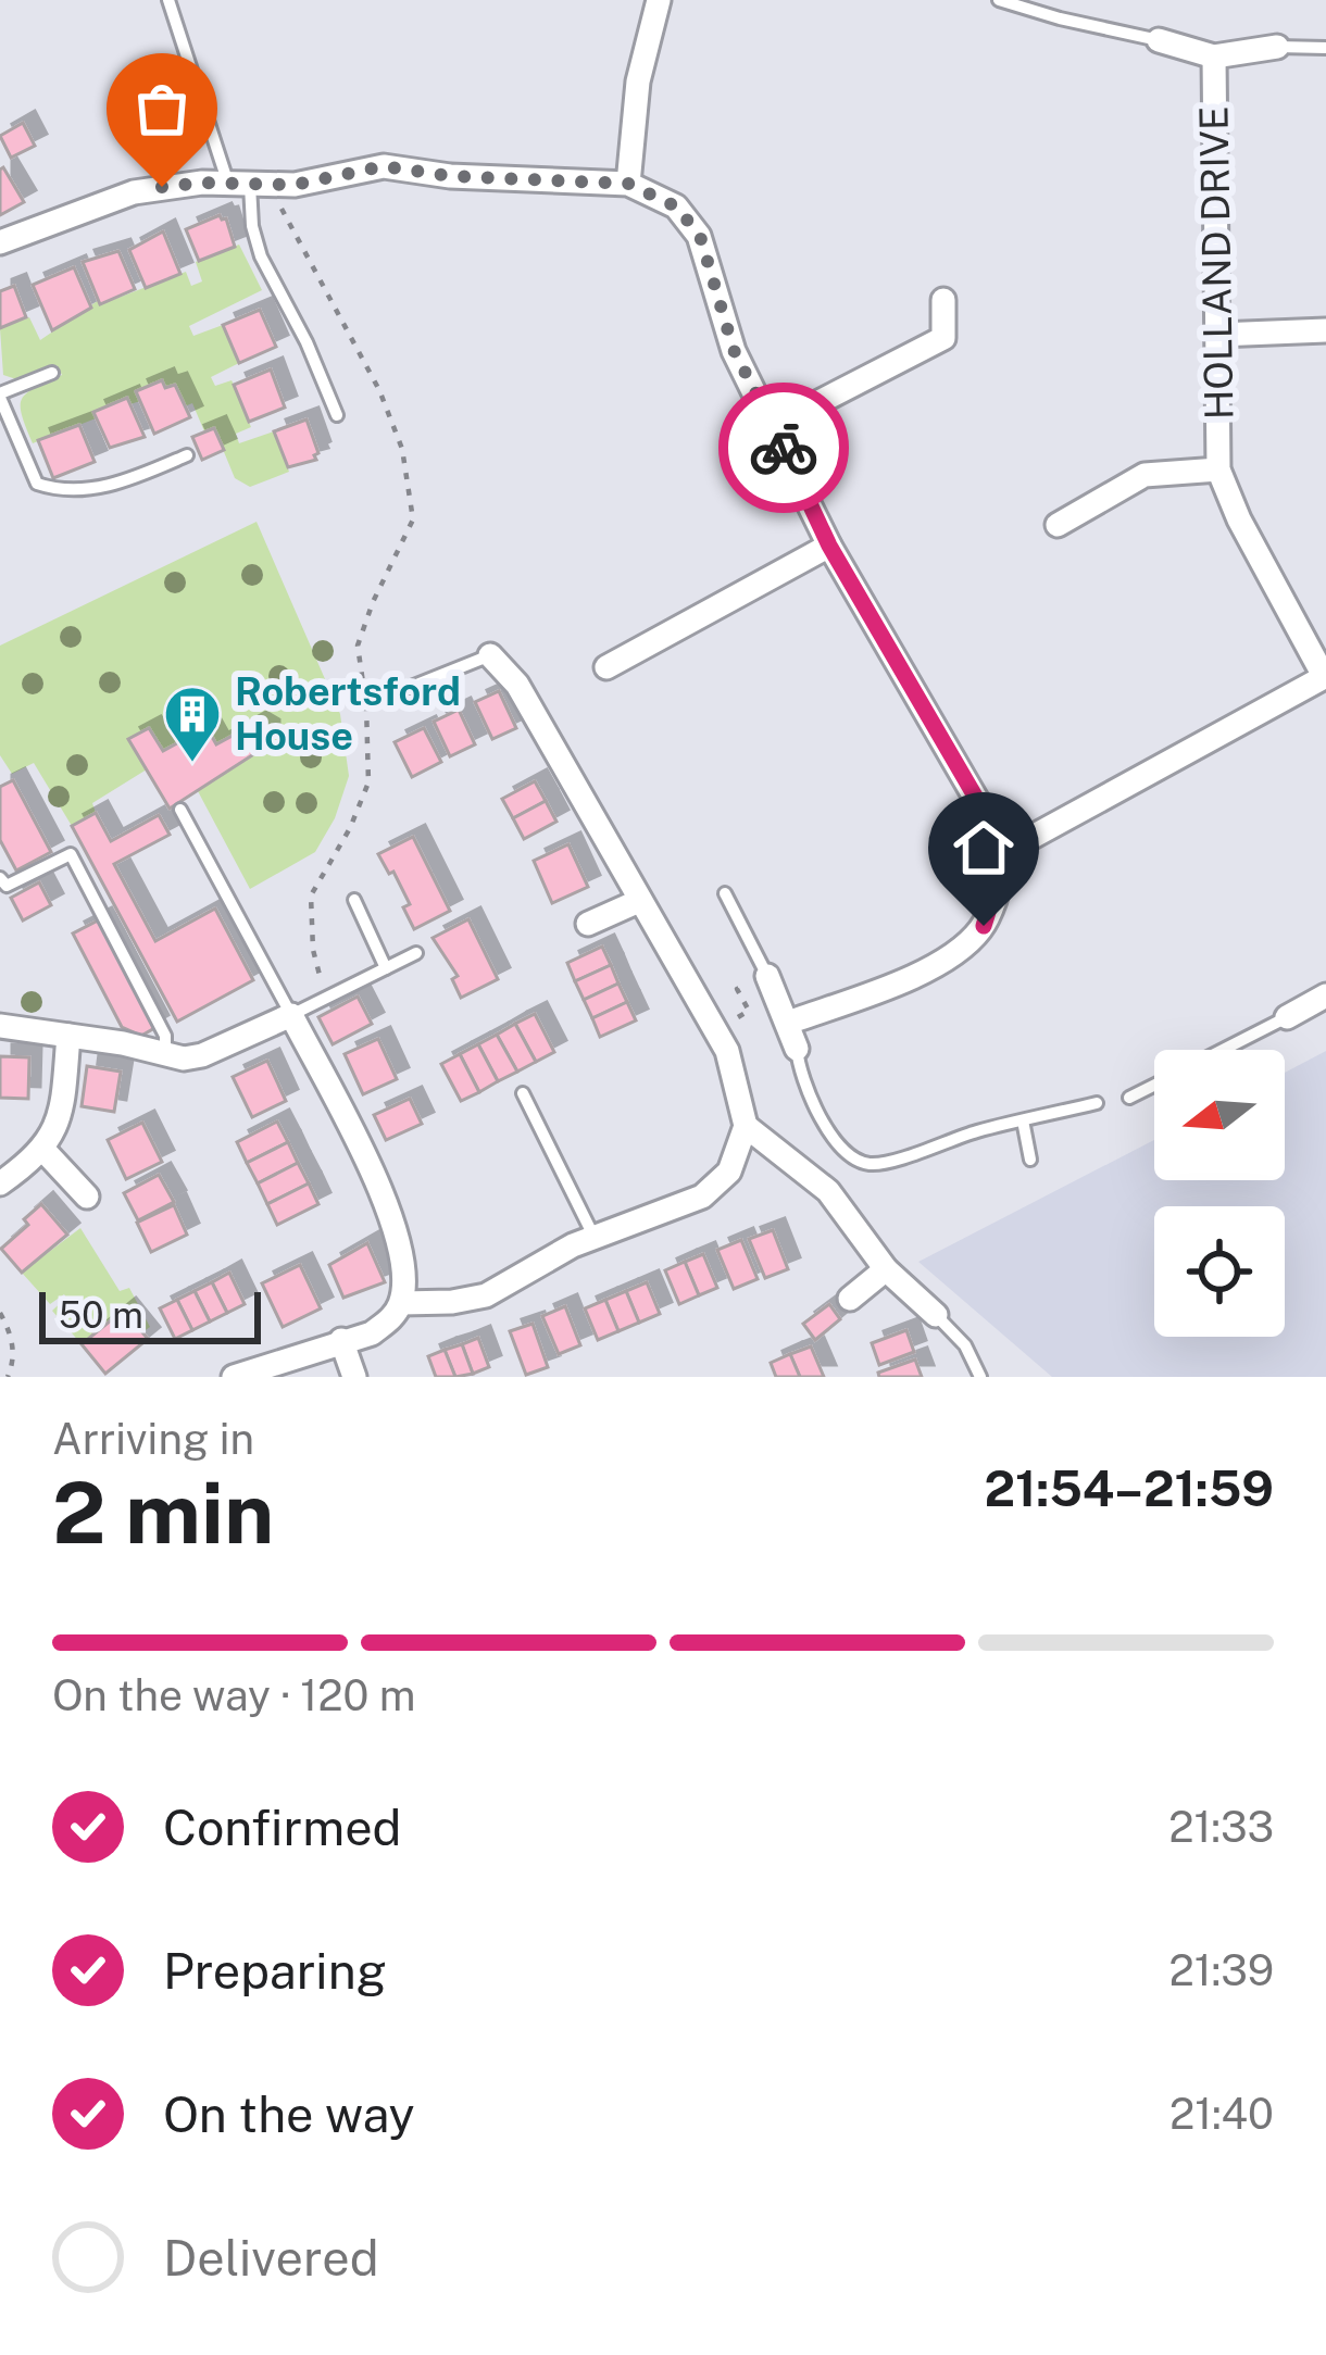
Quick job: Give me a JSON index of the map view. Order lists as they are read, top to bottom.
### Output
{
  "streets": {
    "street": ["HOLLAND DRIVE"]
  },
  "places": {
    "building": ["Robertsford House"]
  },
  "scale_bar": "50 m",
  "north": "left",
  "page": {
    "scale": "50 m",
    "heading": ["2 min", "Arriving in", "21:54–21:59"],
    "bar": "On the way · 120 m",
    "list": [
      ["Confirmed", "21:33"],
      ["Preparing", "21:39"],
      ["On the way", "21:40"],
      "Delivered"
    ]
  }
}
